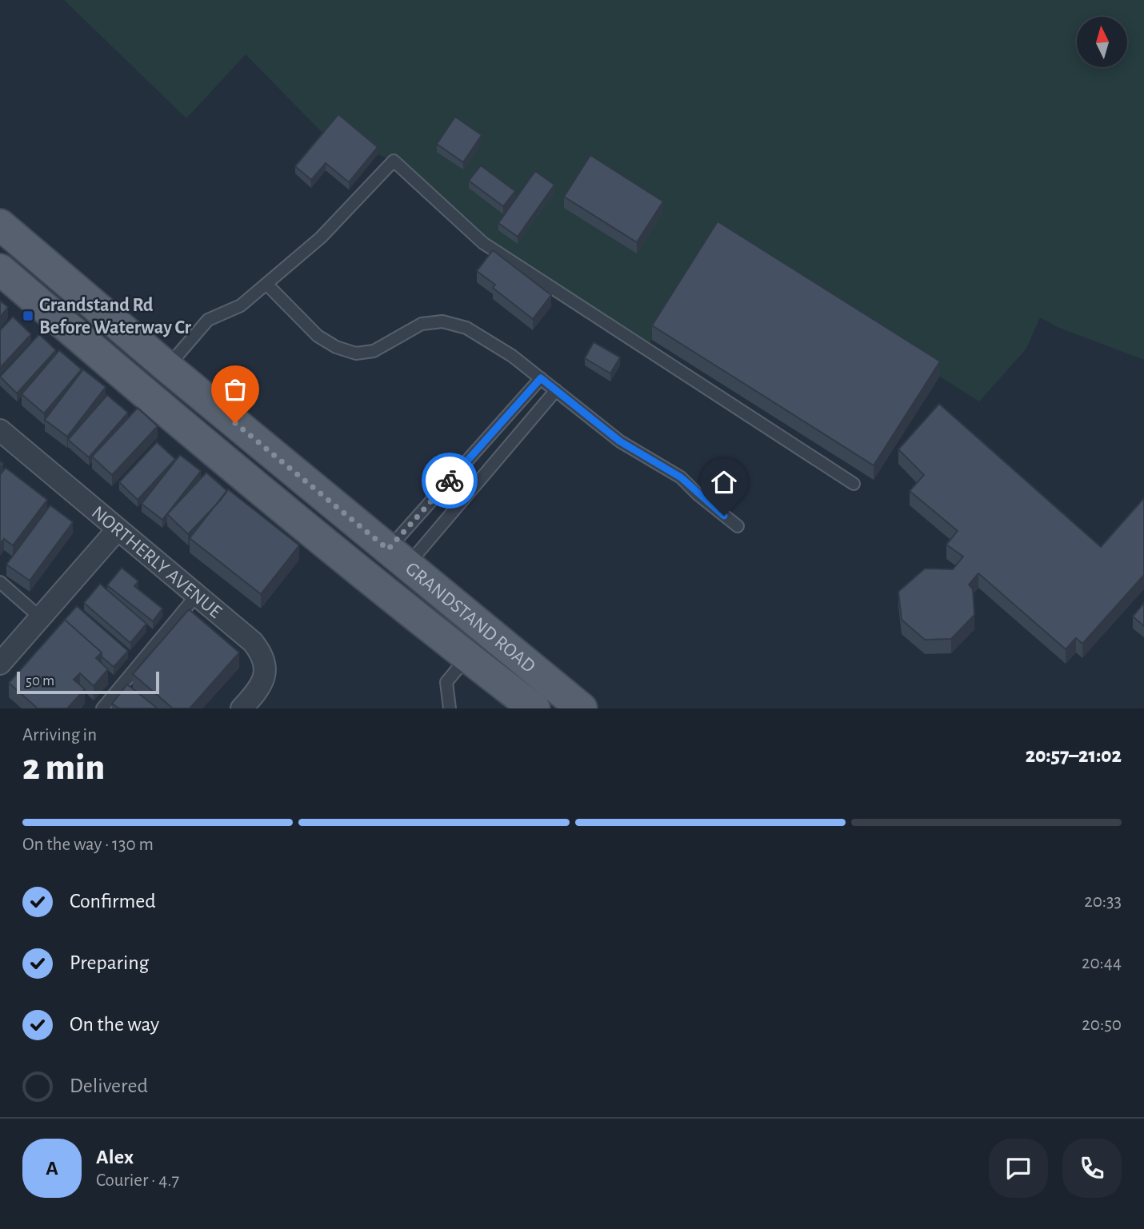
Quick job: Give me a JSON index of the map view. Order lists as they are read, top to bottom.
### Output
{
  "streets": {
    "main road": ["GRANDSTAND ROAD"],
    "street": ["NORTHERLY AVENUE"]
  },
  "places": {
    "transit": ["Grandstand Rd Before Waterway Cr"]
  },
  "scale_bar": "50 m",
  "north": "top",
  "page": {
    "scale": "50 m",
    "heading": ["2 min", "Arriving in", "20:57–21:02"],
    "panel": ["Alex", "Courier · 4.7"],
    "bar": "On the way · 130 m",
    "list": [
      ["Confirmed", "20:33"],
      ["Preparing", "20:44"],
      ["On the way", "20:50"],
      "Delivered"
    ],
    "round": "A"
  }
}
